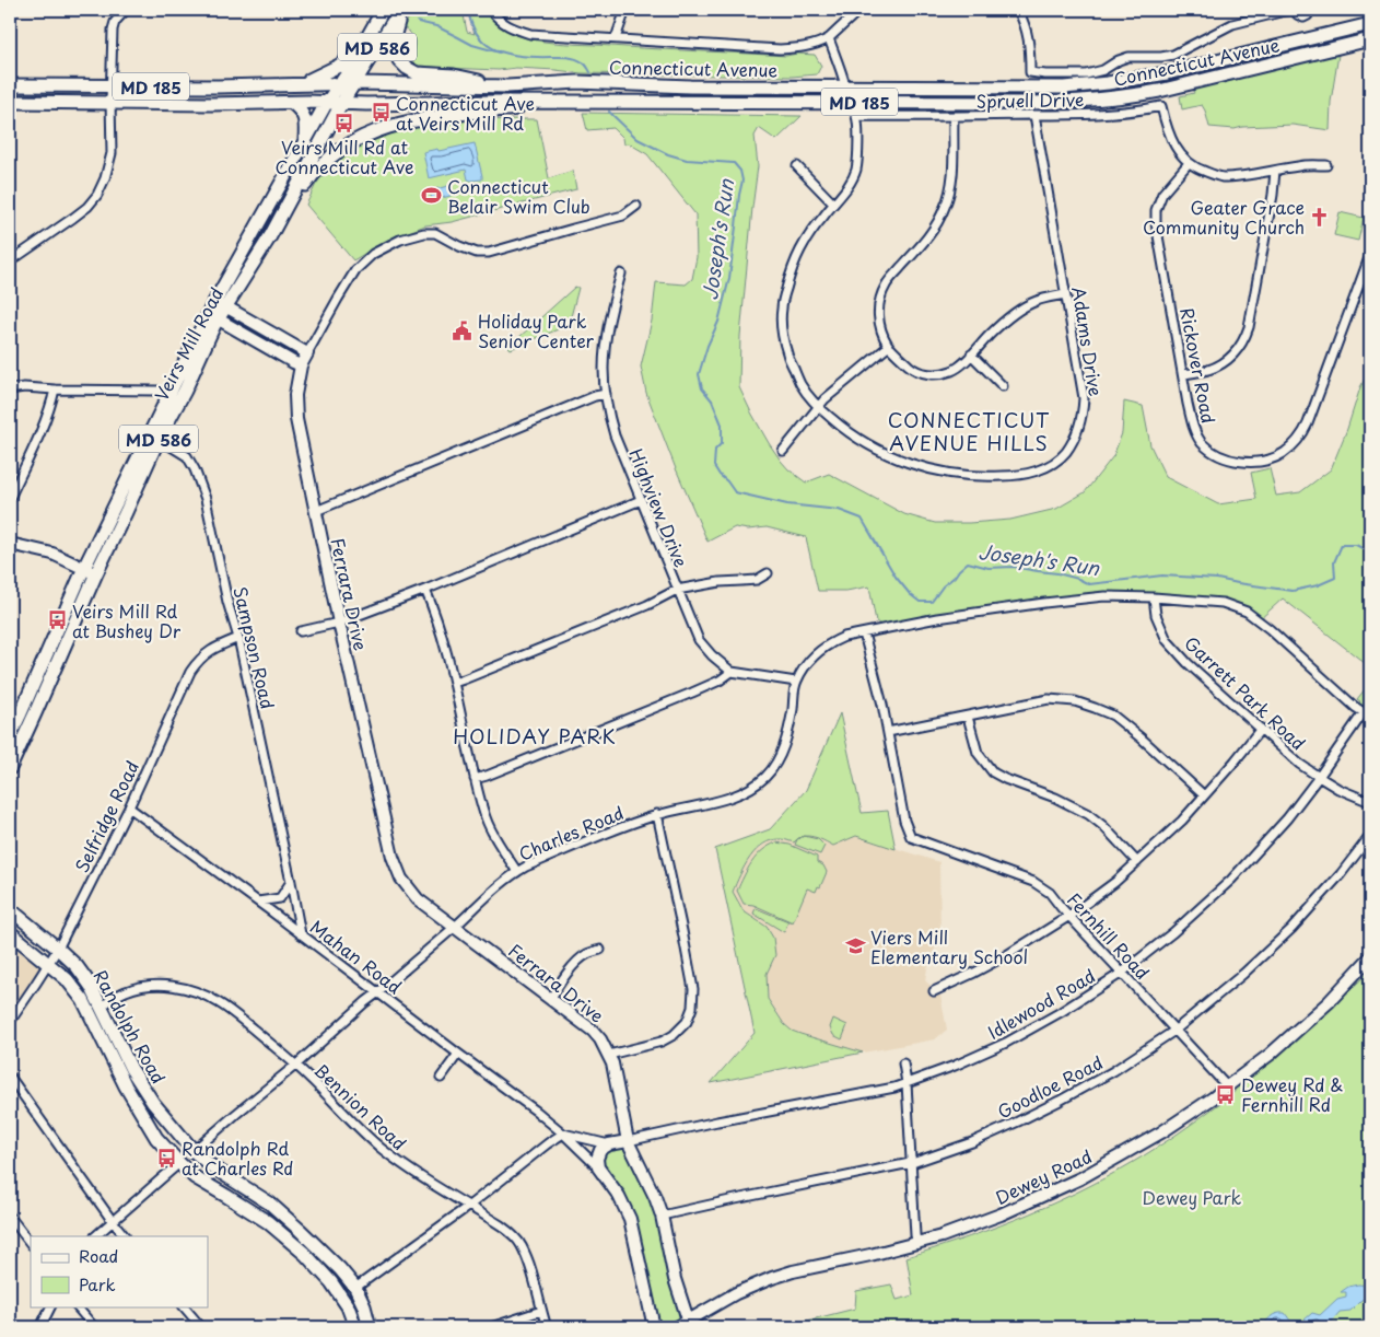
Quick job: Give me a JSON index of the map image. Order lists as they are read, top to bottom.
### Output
{
  "streets": {
    "main road": [
      "MD 586",
      "Connecticut Avenue",
      "MD 185",
      "Veirs Mill Road",
      "Randolph Road"
    ],
    "street": [
      "Spruell Drive",
      "Adams Drive",
      "Rickover Road",
      "Highview Drive",
      "Ferrara Drive",
      "Sampson Road",
      "Garrett Park Road",
      "Selfridge Road",
      "Charles Road",
      "Fernhill Road",
      "Mahan Road",
      "Idlewood Road",
      "Goodloe Road",
      "Bennion Road",
      "Dewey Road"
    ]
  },
  "crossings": [
    ["Connecticut Avenue", "Adams Drive"],
    ["Connecticut Avenue", "Veirs Mill Road"],
    ["Spruell Drive", "Adams Drive"],
    ["Spruell Drive", "Rickover Road"],
    ["Veirs Mill Road", "Sampson Road"],
    ["Ferrara Drive", "Charles Road"],
    ["Ferrara Drive", "Mahan Road"],
    ["Ferrara Drive", "Idlewood Road"],
    ["Sampson Road", "Selfridge Road"],
    ["Sampson Road", "Mahan Road"],
    ["Garrett Park Road", "Idlewood Road"],
    ["Selfridge Road", "Mahan Road"],
    ["Selfridge Road", "Randolph Road"],
    ["Charles Road", "Mahan Road"],
    ["Charles Road", "Randolph Road"],
    ["Charles Road", "Bennion Road"],
    ["Fernhill Road", "Idlewood Road"],
    ["Fernhill Road", "Goodloe Road"],
    ["Fernhill Road", "Dewey Road"],
    ["Mahan Road", "Idlewood Road"],
    ["Randolph Road", "Bennion Road"]
  ],
  "districts": ["CONNECTICUT AVENUE HILLS", "HOLIDAY PARK"],
  "water": ["Joseph's Run"],
  "parks": ["Dewey Park"],
  "places": {
    "bus stop": [
      "Connecticut Ave at Veirs Mill Rd",
      "Veirs Mill Rd at Connecticut Ave",
      "Veirs Mill Rd at Bushey Dr",
      "Dewey Rd & Fernhill Rd",
      "Randolph Rd at Charles Rd"
    ],
    "sports": ["Connecticut Belair Swim Club"],
    "church": ["Geater Grace Community Church"],
    "public building": ["Holiday Park Senior Center"],
    "school or university": ["Viers Mill Elementary School"]
  },
  "legend": ["Road", "Park"]
}
